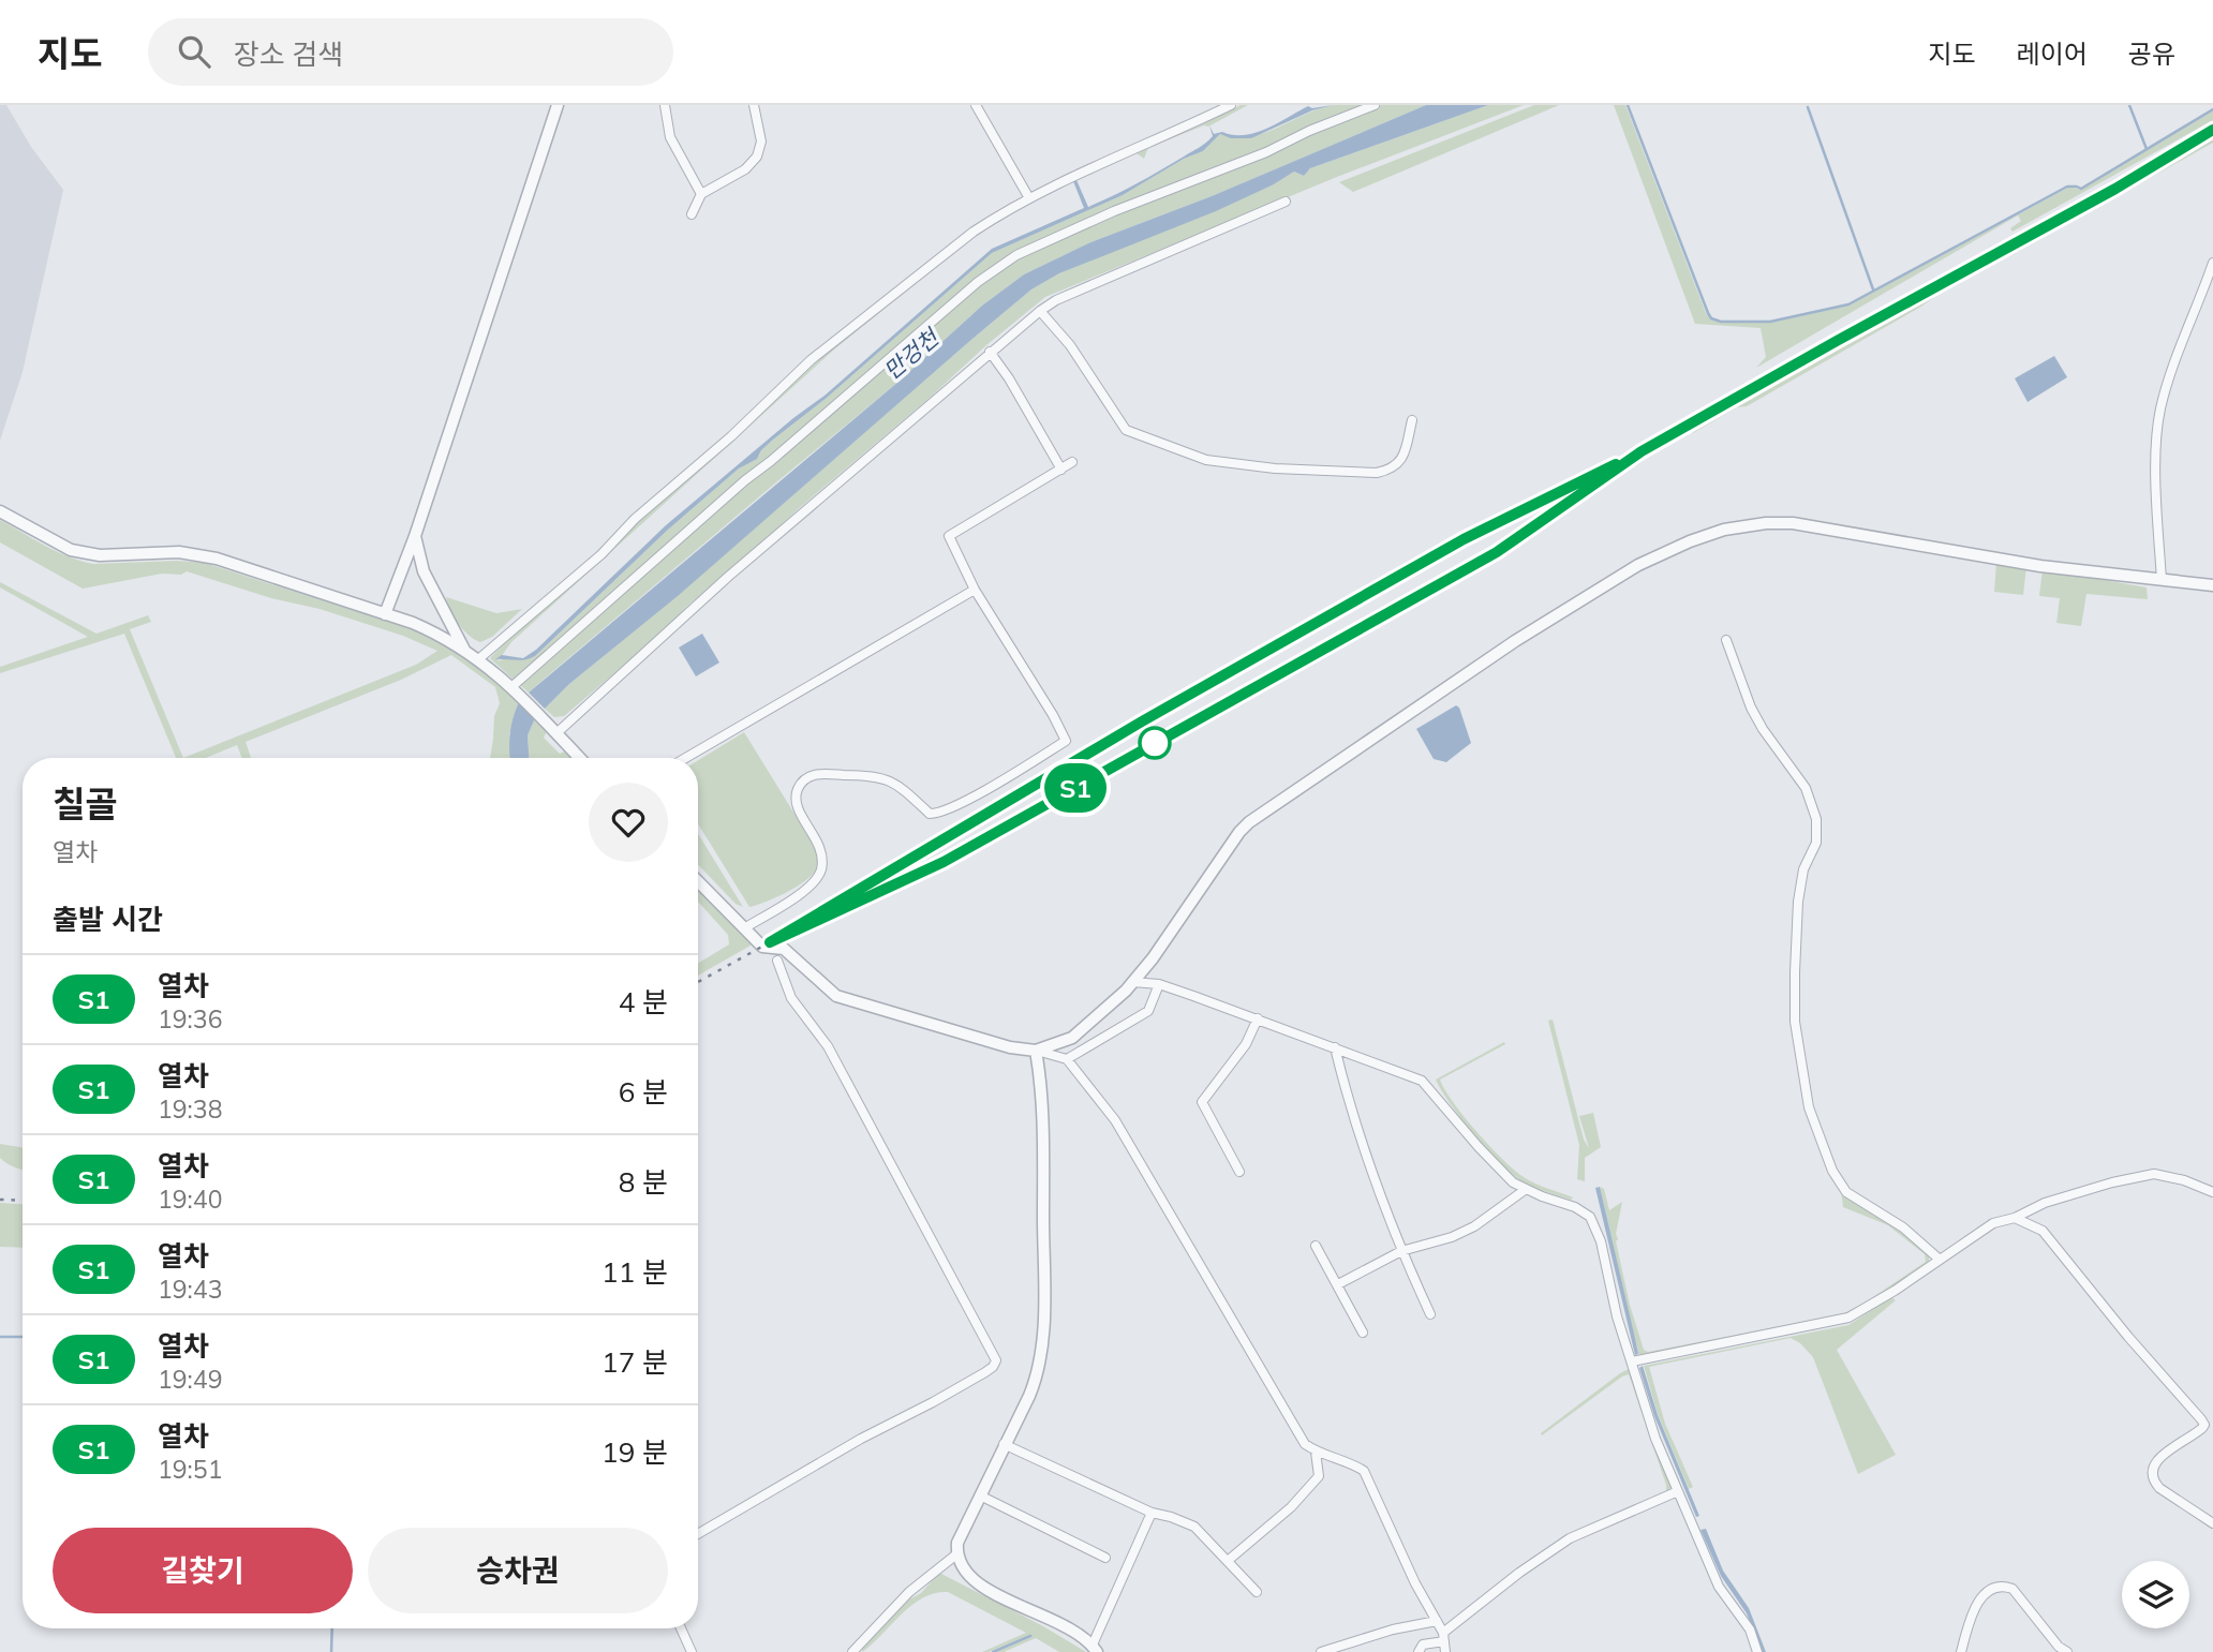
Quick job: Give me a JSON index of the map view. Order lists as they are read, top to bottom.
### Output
{
  "water": ["만겅천"],
  "page": {
    "header": "지도",
    "search": "장소 검색",
    "nav": ["지도", "레이어", "공유"],
    "on_map": "S1",
    "heading": [
      ["칠골", "열차"],
      "출발 시간"
    ],
    "list": [
      {
        "mark": "S1",
        "name": "열차",
        "note": "19:36",
        "value": "4 분"
      },
      {
        "mark": "S1",
        "name": "열차",
        "note": "19:38",
        "value": "6 분"
      },
      {
        "mark": "S1",
        "name": "열차",
        "note": "19:40",
        "value": "8 분"
      },
      {
        "mark": "S1",
        "name": "열차",
        "note": "19:43",
        "value": "11 분"
      },
      {
        "mark": "S1",
        "name": "열차",
        "note": "19:49",
        "value": "17 분"
      },
      {
        "mark": "S1",
        "name": "열차",
        "note": "19:51",
        "value": "19 분"
      }
    ],
    "buttons": ["길찾기", "승차권"]
  }
}
